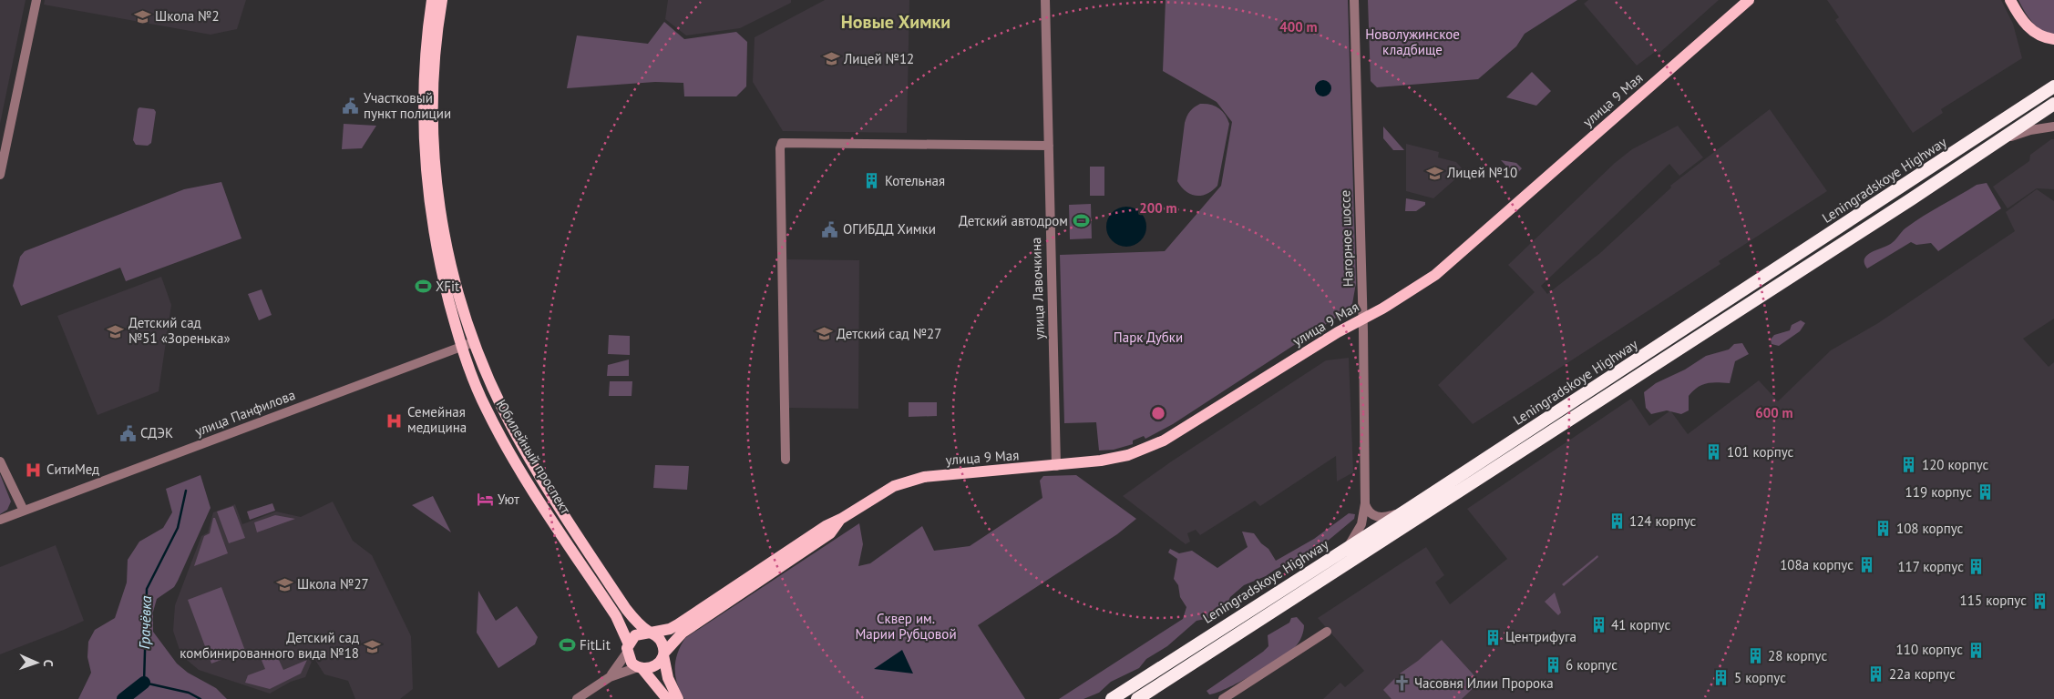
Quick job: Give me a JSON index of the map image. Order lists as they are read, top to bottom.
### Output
{
  "streets": {
    "highway": ["Leningradskoye Highway"],
    "main road": ["улица 9 Мая", "Юбилейный проспект"],
    "street": ["Нагорное шоссе", "улица Лавочкина", "улица Панфилова"]
  },
  "crossings": [
    ["улица 9 Мая", "Нагорное шоссе"],
    ["улица 9 Мая", "улица Лавочкина"],
    ["улица 9 Мая", "Юбилейный проспект"],
    ["Leningradskoye Highway", "Нагорное шоссе"],
    ["улица Панфилова", "Юбилейный проспект"]
  ],
  "districts": ["Новые Химки"],
  "water": ["Грачёвка"],
  "parks": ["Новолужинское кладбище", "Парк Дубки", "Сквер им. Марии Рубцовой"],
  "places": {
    "school or university": [
      "Школа №2",
      "Лицей №12",
      "Лицей №10",
      "Детский сад №51 «Зоренька»",
      "Детский сад №27",
      "Школа №27",
      "Детский сад комбинированного вида №18"
    ],
    "public building": ["Участковый пункт полиции", "ОГИБДД Химки", "СДЭК"],
    "building": [
      "Котельная",
      "101 корпус",
      "120 корпус",
      "119 корпус",
      "124 корпус",
      "108 корпус",
      "108а корпус",
      "117 корпус",
      "115 корпус",
      "41 корпус",
      "Центрифуга",
      "110 корпус",
      "28 корпус",
      "6 корпус",
      "22а корпус",
      "5 корпус"
    ],
    "sports": ["Детский автодром", "XFit", "FitLit"],
    "hospital": ["Семейная медицина", "СитиМед"],
    "hotel": ["Уют"],
    "church": ["Часовня Илии Пророка"]
  },
  "north": "right",
  "rings": ["400 m", "200 m", "600 m"]
}
